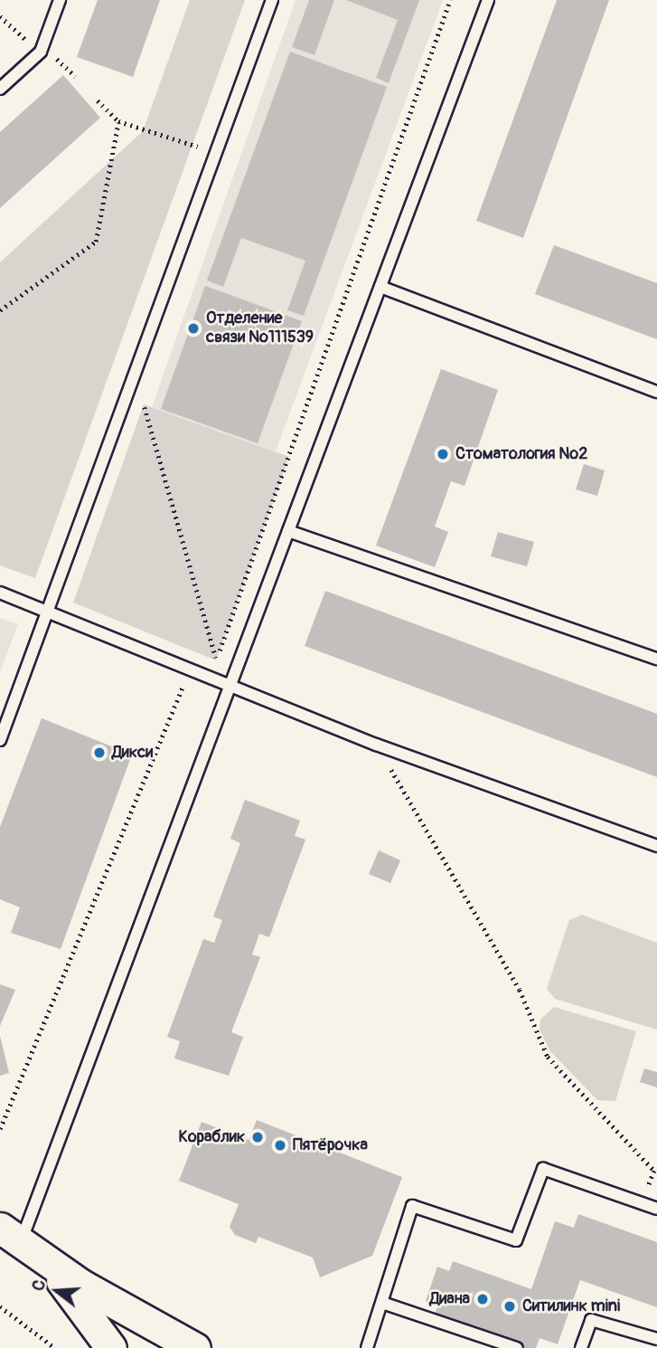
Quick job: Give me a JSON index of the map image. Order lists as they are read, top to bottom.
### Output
{
  "places": [
    "Отделение связи №111539",
    "Стоматология №2",
    "Дикси",
    "Кораблик",
    "Пятёрочка",
    "Диана",
    "Ситилинк mini"
  ],
  "north": "left"
}
